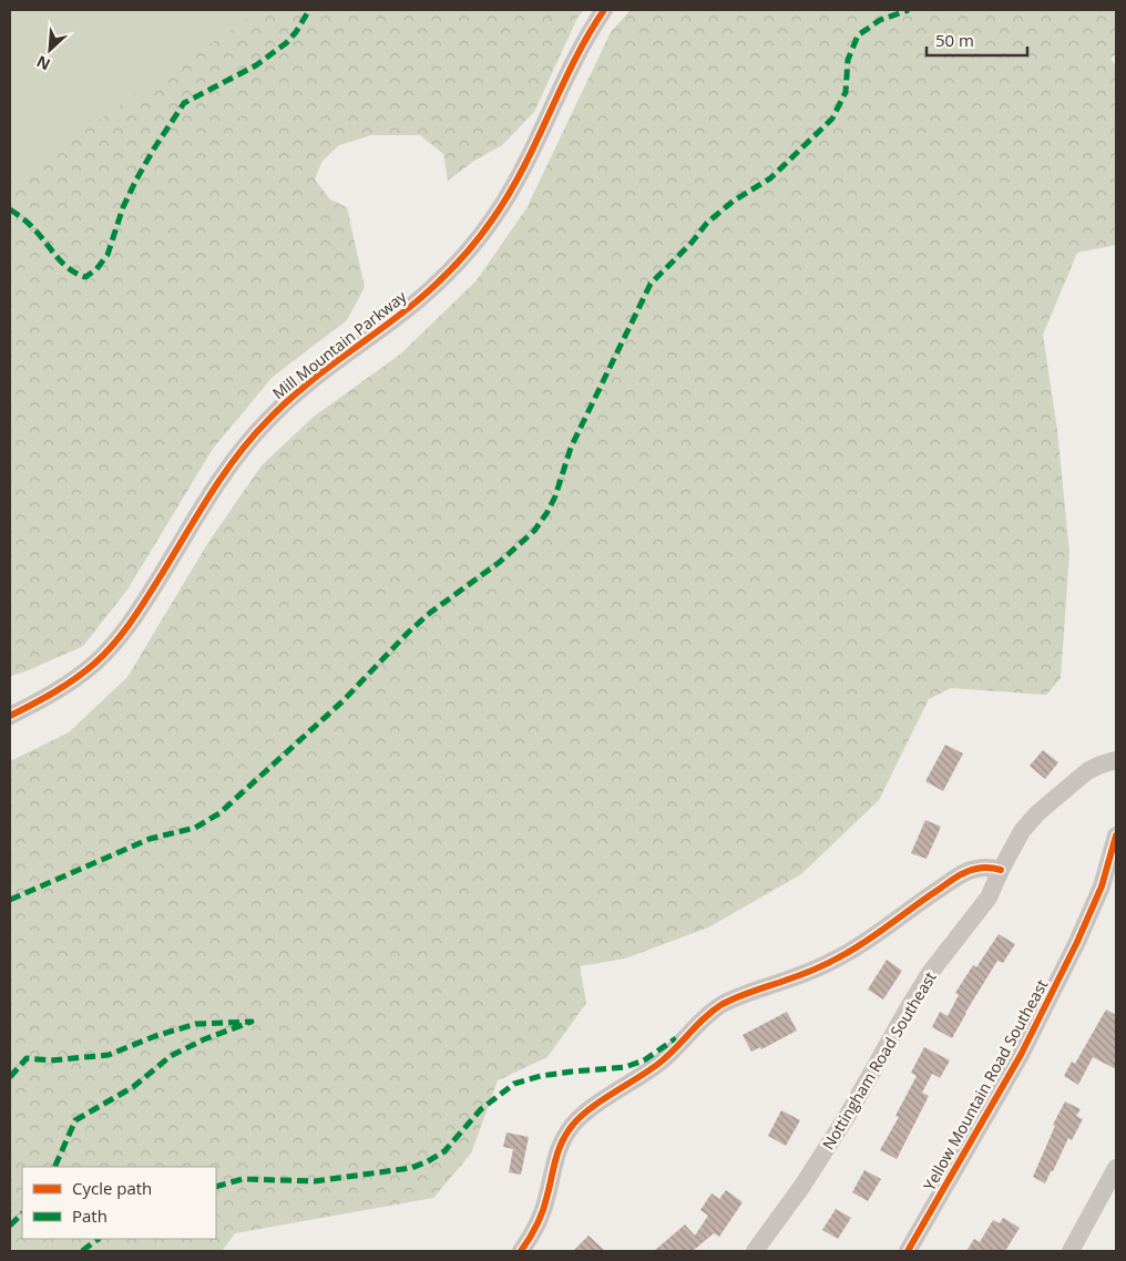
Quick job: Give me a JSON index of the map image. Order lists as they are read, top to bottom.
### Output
{
  "streets": {
    "street": ["Mill Mountain Parkway", "Nottingham Road Southeast", "Yellow Mountain Road Southeast"]
  },
  "legend": ["Cycle path", "Path"],
  "scale_bar": "50 m",
  "north": "bottom left"
}
